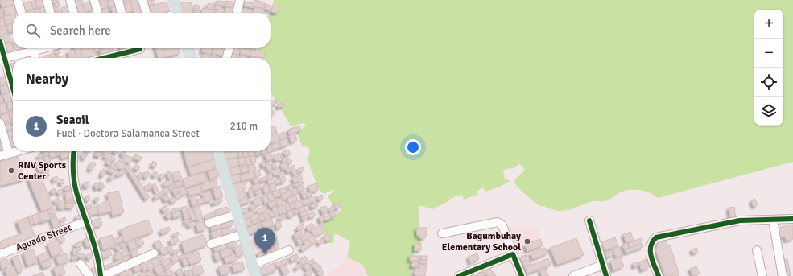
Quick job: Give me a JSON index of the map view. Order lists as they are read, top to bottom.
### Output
{
  "streets": {
    "street": ["Aguado Street"]
  },
  "places": ["RNV Sports Center", "Bagumbuhay Elementary School"],
  "page": {
    "map_buttons": ["+", "−"],
    "search": "Search here",
    "heading": "Nearby",
    "list": [
      {
        "mark": "1",
        "name": "Seaoil",
        "note": "Fuel · Doctora Salamanca Street",
        "value": "210 m"
      }
    ],
    "pins": "1"
  }
}
